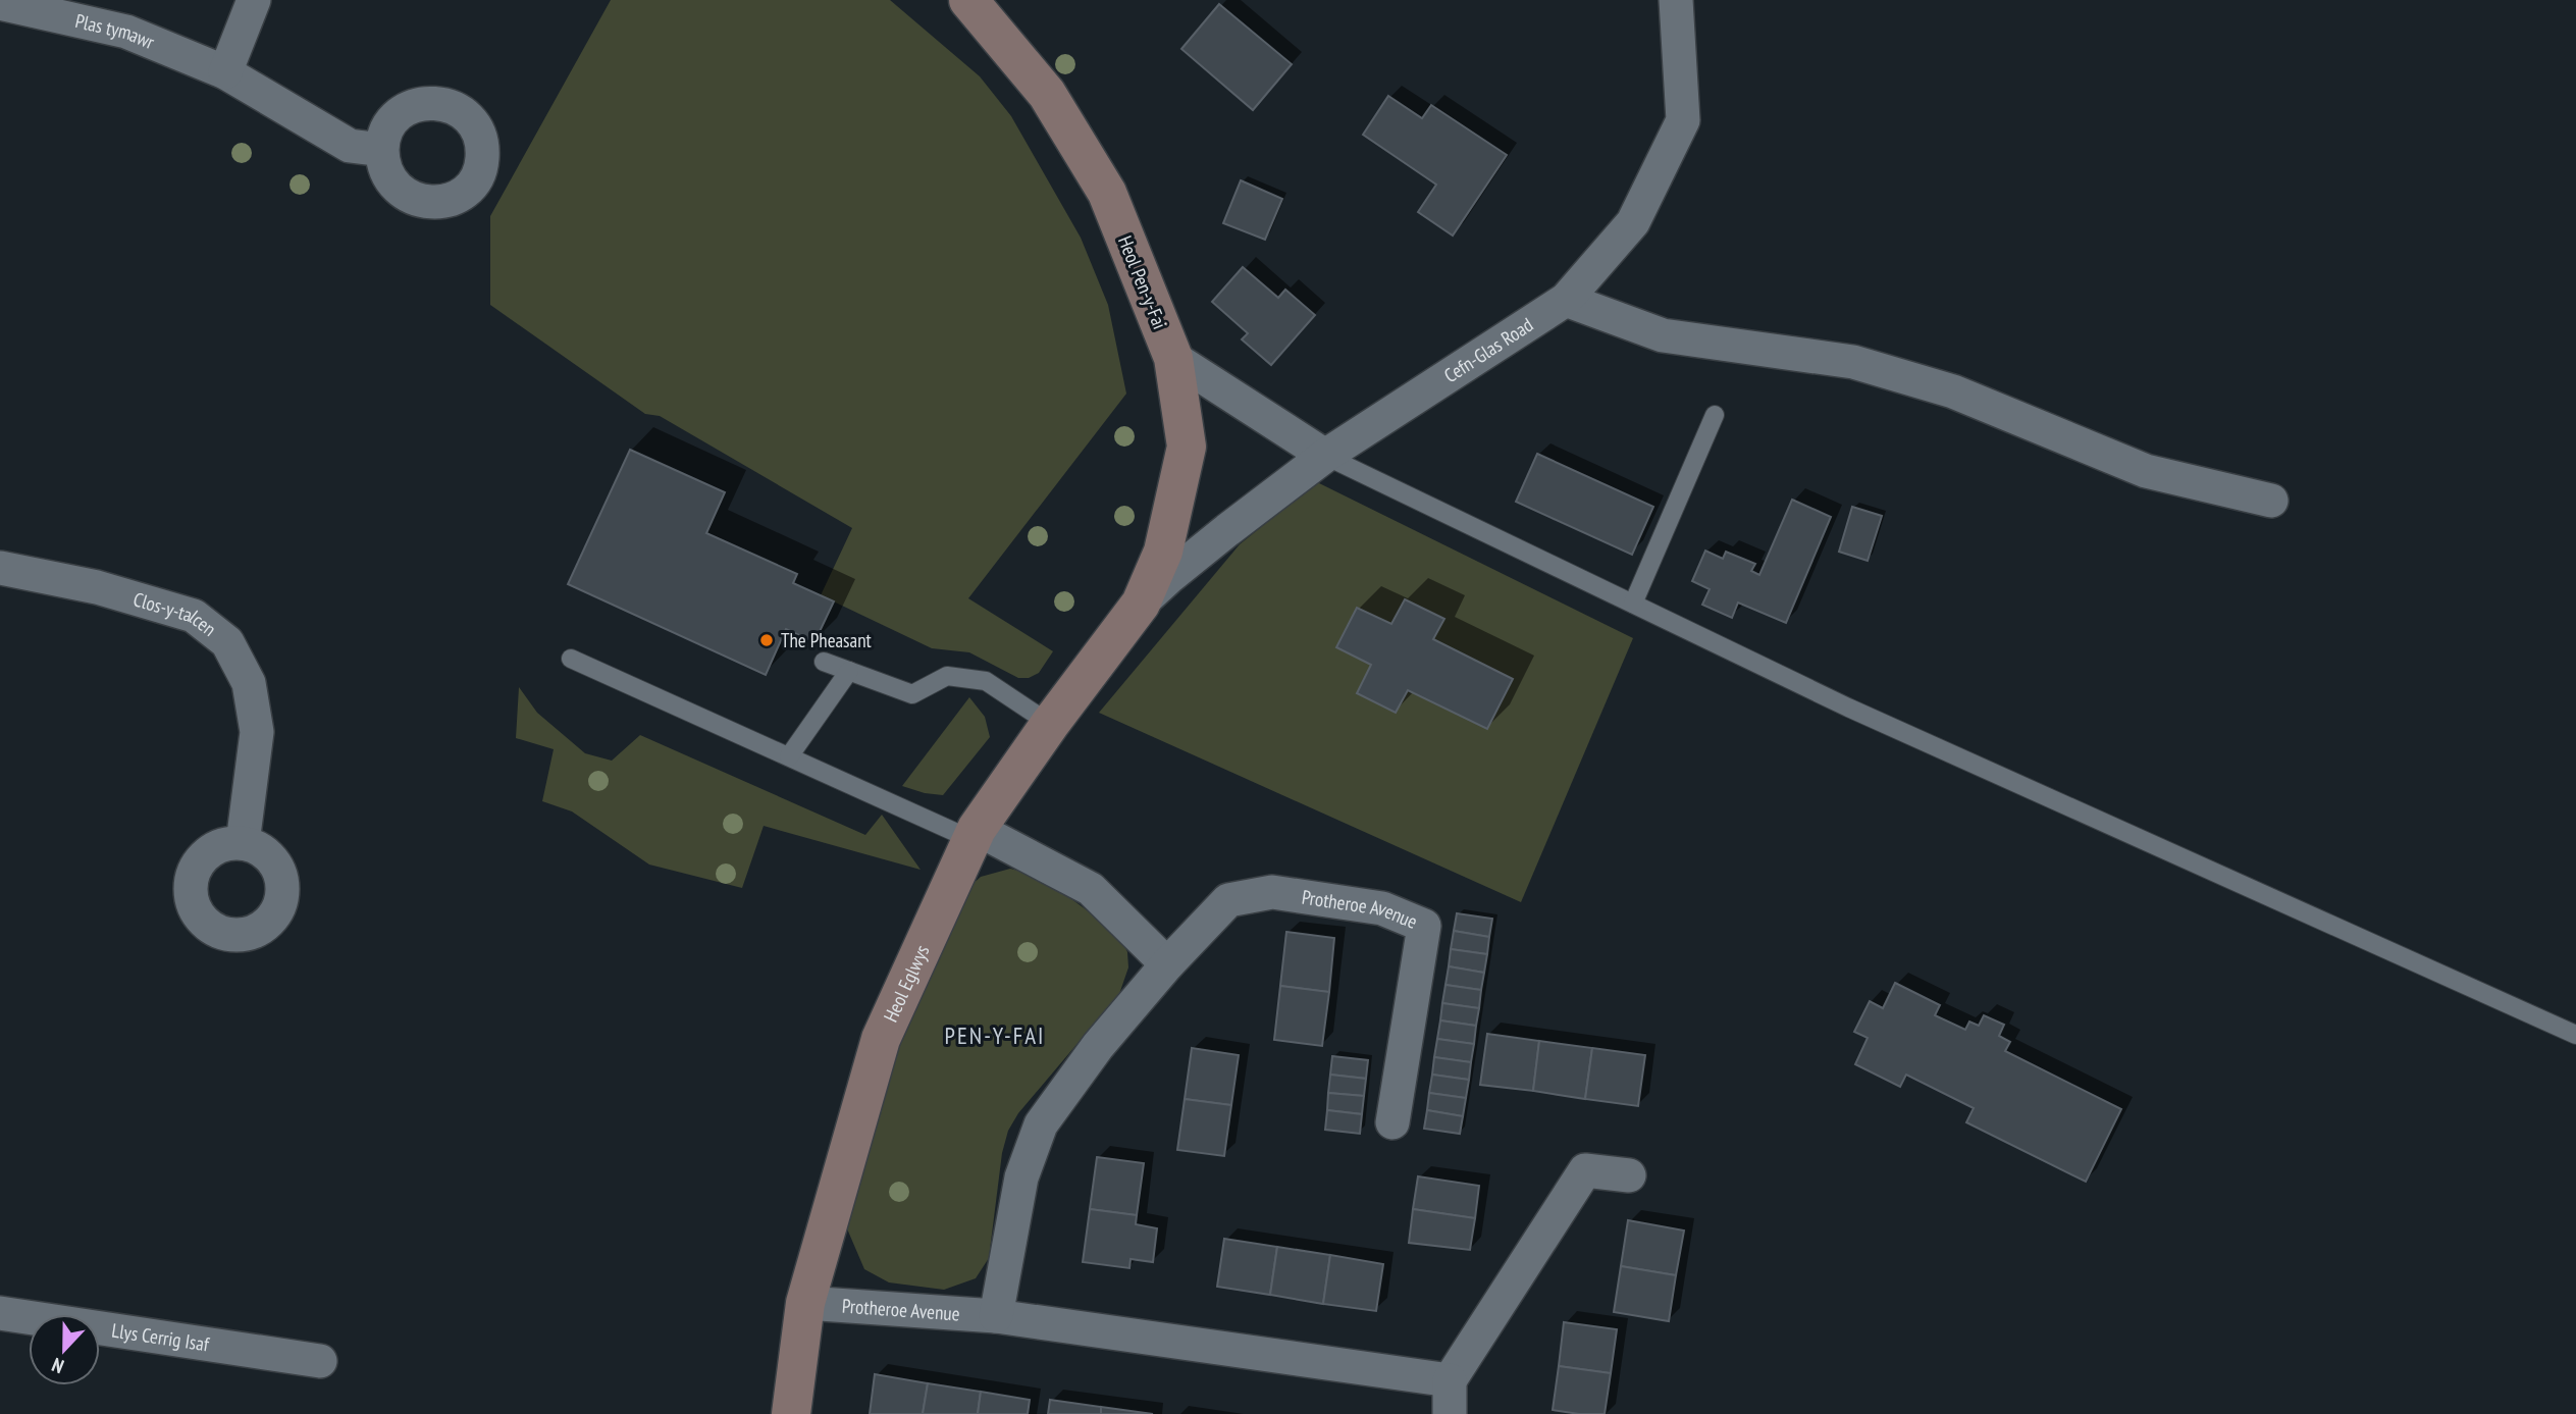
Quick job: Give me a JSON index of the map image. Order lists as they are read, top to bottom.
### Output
{
  "streets": {
    "street": [
      "Plas tymawr",
      "Heol Pen-y-Fai",
      "Cefn-Glas Road",
      "Clos-y-talcen",
      "Protheroe Avenue",
      "Heol Eglwys",
      "Llys Cerrig Isaf"
    ]
  },
  "crossings": [
    ["Heol Pen-y-Fai", "Cefn-Glas Road"],
    ["Heol Pen-y-Fai", "Heol Eglwys"],
    ["Cefn-Glas Road", "Heol Eglwys"],
    ["Protheroe Avenue", "Heol Eglwys"]
  ],
  "districts": ["PEN-Y-FAI"],
  "places": ["The Pheasant"],
  "north": "bottom"
}
